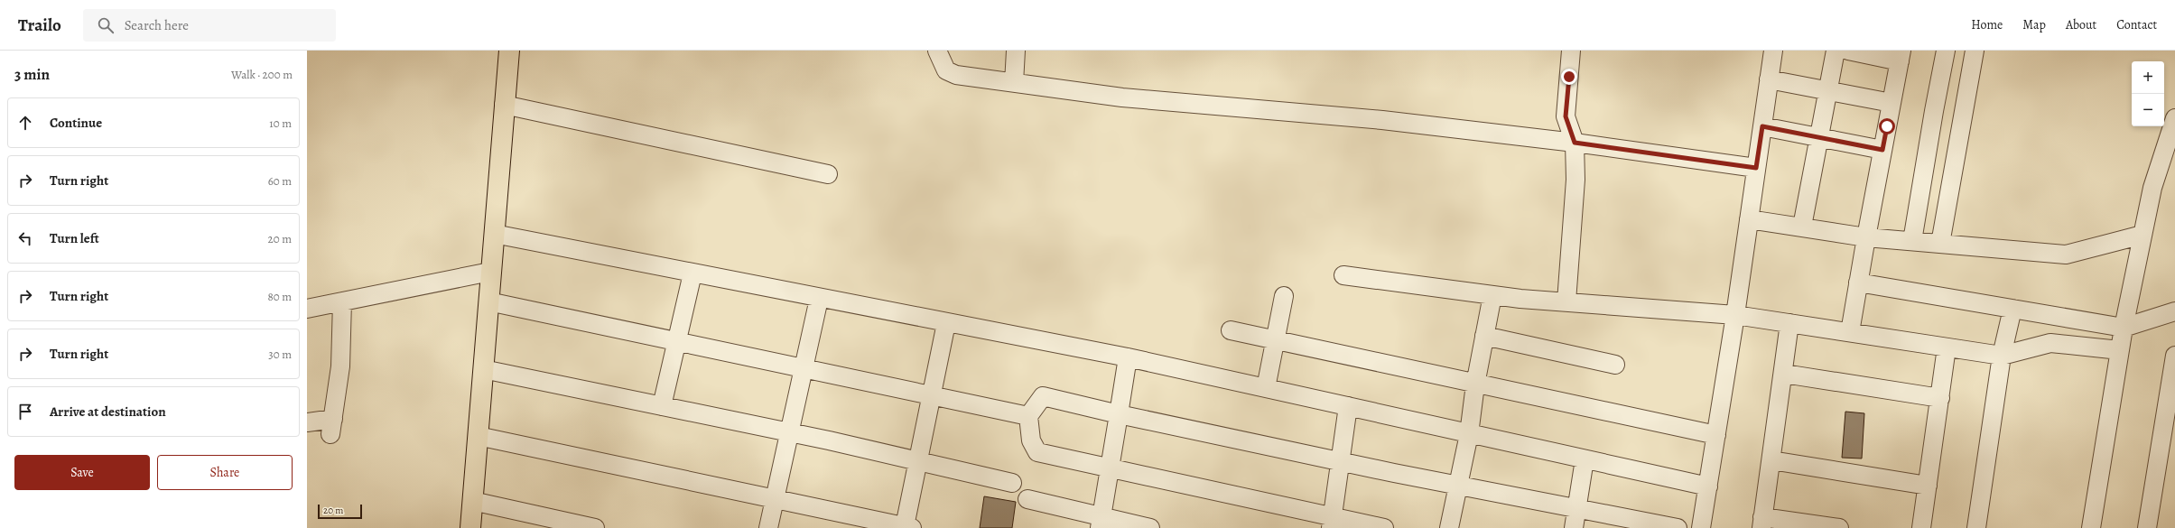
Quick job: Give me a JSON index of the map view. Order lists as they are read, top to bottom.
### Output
{
  "scale_bar": "20 m",
  "page": {
    "header": "Trailo",
    "search": "Search here",
    "nav": [
      "Home",
      "Map",
      "About",
      "Contact"
    ],
    "heading": ["3 min", "Walk · 200 m"],
    "map_buttons": ["+", "−"],
    "list": [
      ["Continue", "10 m"],
      ["Turn right", "60 m"],
      ["Turn left", "20 m"],
      ["Turn right", "80 m"],
      ["Turn right", "30 m"],
      "Arrive at destination"
    ],
    "buttons": ["Save", "Share"],
    "scale": "20 m"
  }
}
